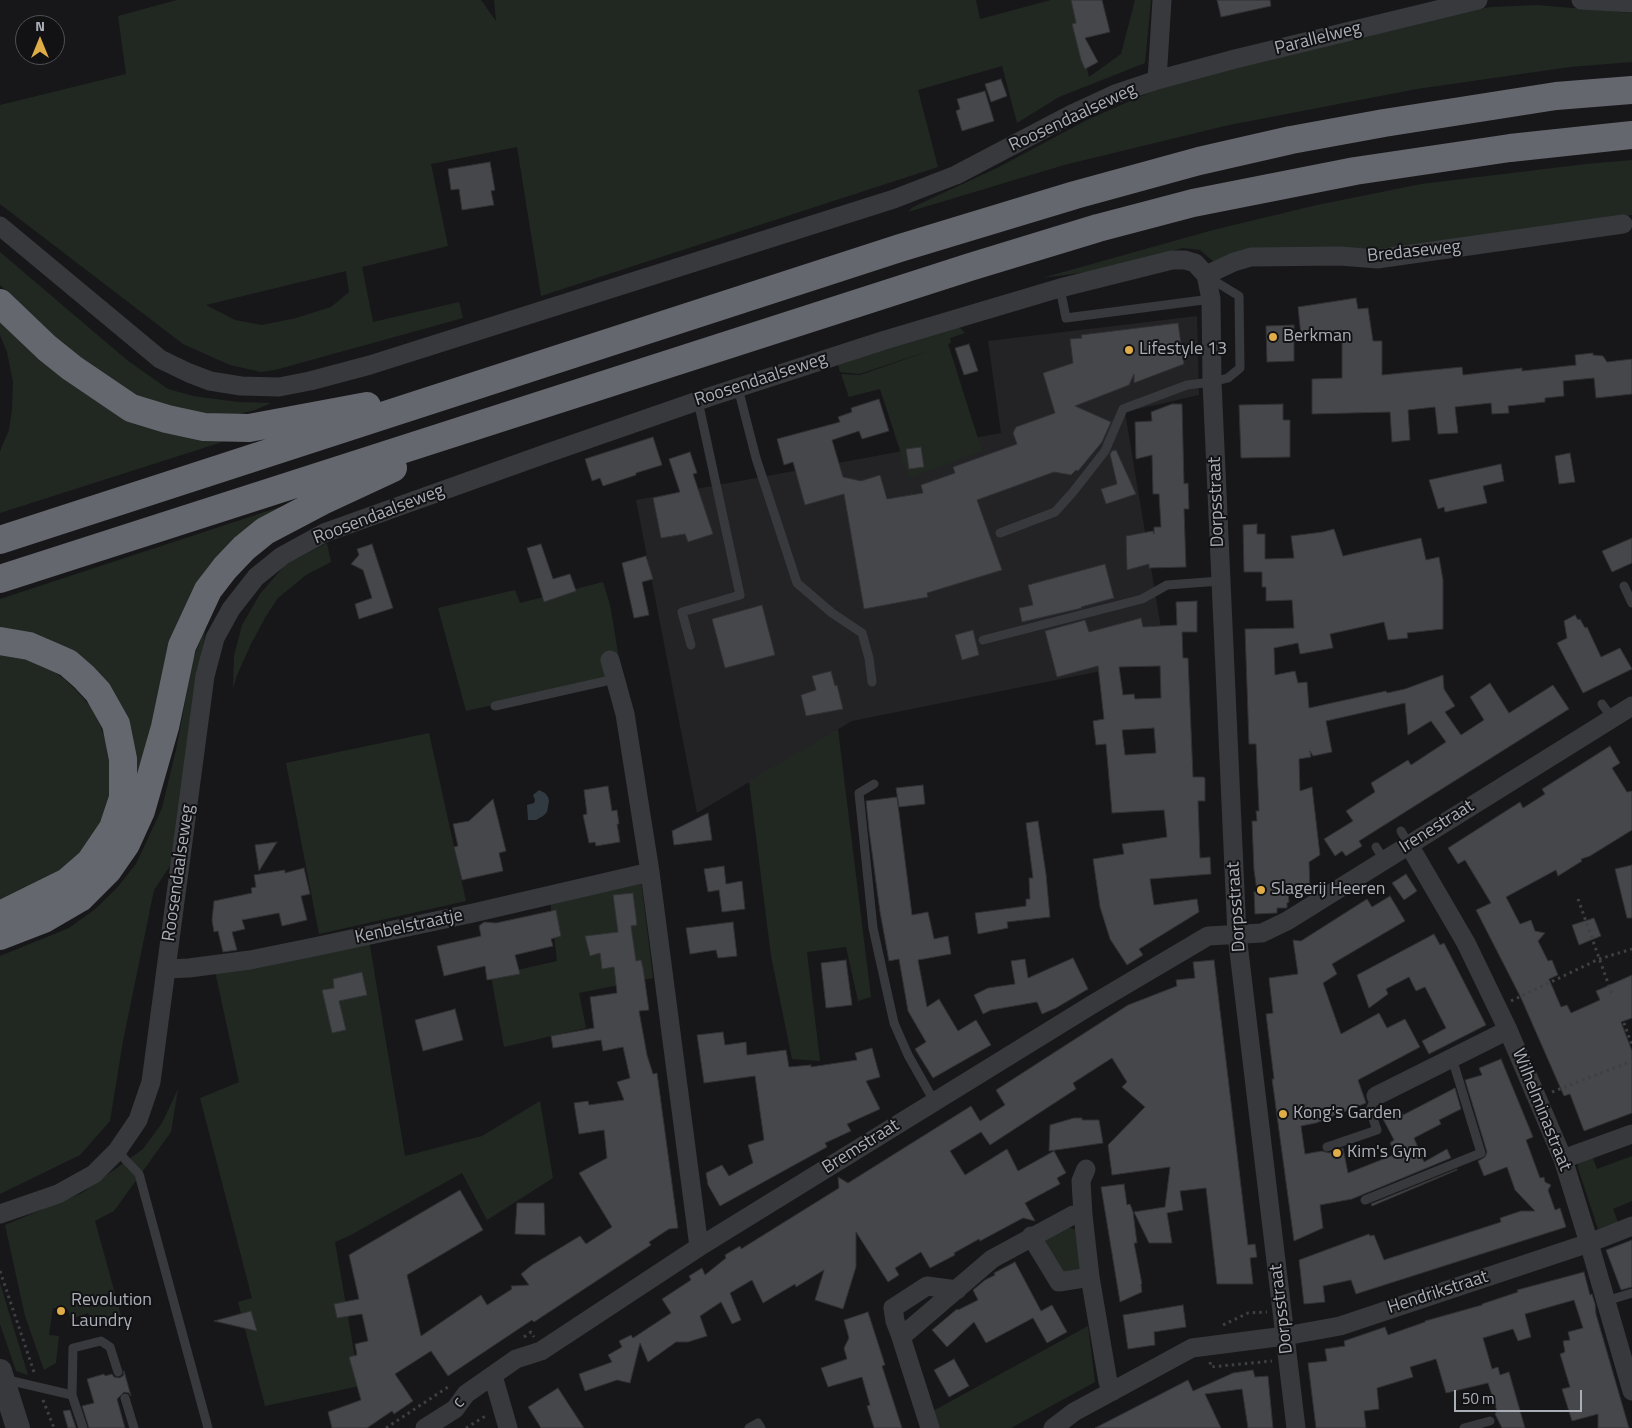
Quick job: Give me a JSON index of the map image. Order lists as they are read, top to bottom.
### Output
{
  "streets": {
    "street": [
      "Parallelweg",
      "Roosendaalseweg",
      "Bredaseweg",
      "Dorpsstraat",
      "Irenestraat",
      "Kenbelstraatje",
      "Wilhelminastraat",
      "Bremstraat",
      "Hendrikstraat",
      "c"
    ]
  },
  "crossings": [
    ["Parallelweg", "Roosendaalseweg"],
    ["Roosendaalseweg", "Bredaseweg"],
    ["Roosendaalseweg", "Dorpsstraat"],
    ["Roosendaalseweg", "Kenbelstraatje"],
    ["Bredaseweg", "Dorpsstraat"],
    ["Dorpsstraat", "Irenestraat"],
    ["Dorpsstraat", "Bremstraat"],
    ["Dorpsstraat", "Hendrikstraat"],
    ["Irenestraat", "Wilhelminastraat"],
    ["Irenestraat", "Bremstraat"],
    ["Wilhelminastraat", "Hendrikstraat"],
    ["Bremstraat", "c"]
  ],
  "places": [
    "Berkman",
    "Lifestyle 13",
    "Slagerij Heeren",
    "Kong's Garden",
    "Kim's Gym",
    "Revolution Laundry"
  ],
  "scale_bar": "50 m",
  "north": "top"
}
